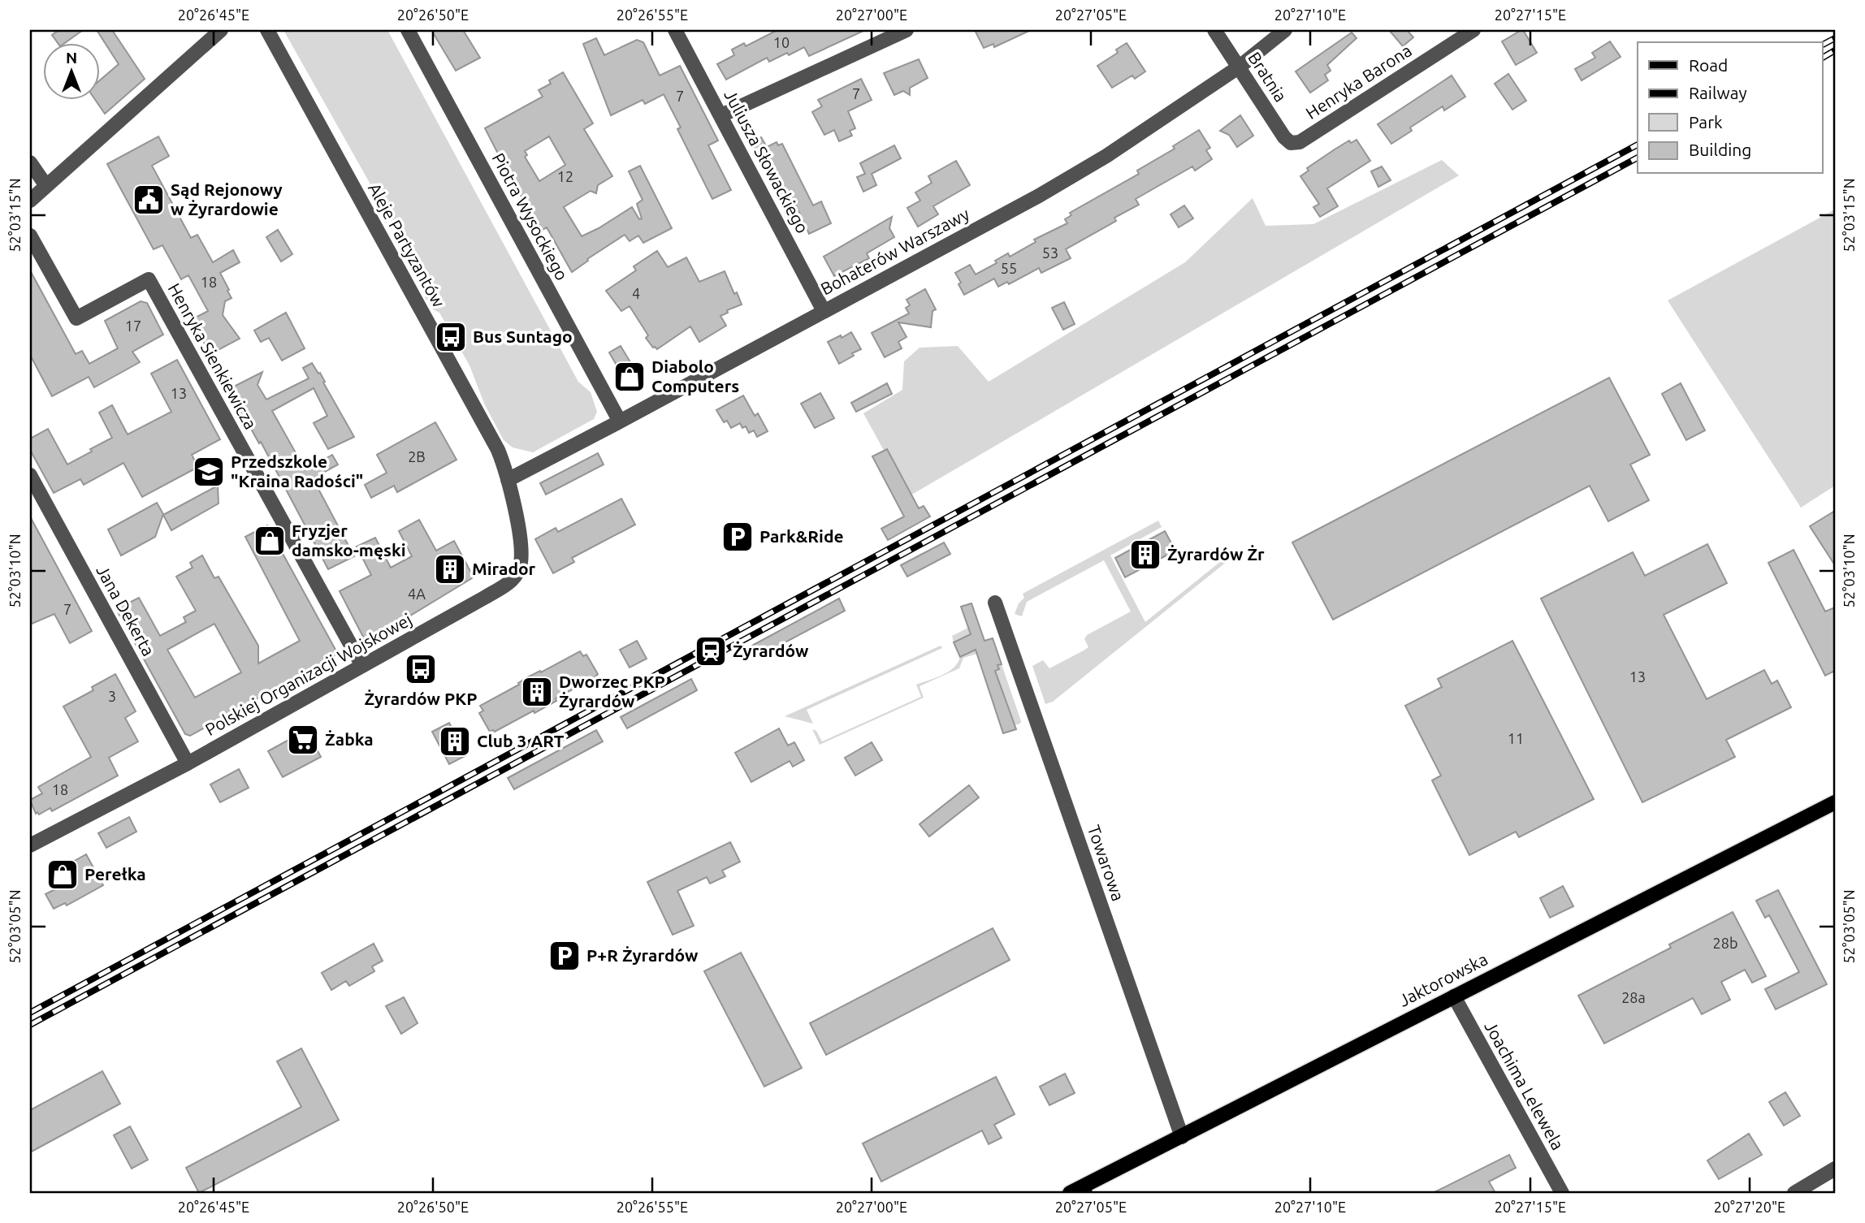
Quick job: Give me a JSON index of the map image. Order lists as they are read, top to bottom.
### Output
{
  "streets": {
    "main road": ["Jaktorowska"],
    "street": [
      "Bratnia",
      "Henryka Barona",
      "Juliusza Słowackiego",
      "Piotra Wysockiego",
      "Aleje Partyzantów",
      "Bohaterów Warszawy",
      "Henryka Sienkiewicza",
      "Jana Dekerta",
      "Polskiej Organizacji Wojskowej",
      "Towarowa",
      "Joachima Lelewela"
    ]
  },
  "crossings": [
    ["Bratnia", "Henryka Barona"],
    ["Bratnia", "Bohaterów Warszawy"],
    ["Juliusza Słowackiego", "Bohaterów Warszawy"],
    ["Piotra Wysockiego", "Bohaterów Warszawy"],
    ["Aleje Partyzantów", "Bohaterów Warszawy"],
    ["Aleje Partyzantów", "Polskiej Organizacji Wojskowej"],
    ["Bohaterów Warszawy", "Polskiej Organizacji Wojskowej"],
    ["Henryka Sienkiewicza", "Polskiej Organizacji Wojskowej"],
    ["Jana Dekerta", "Polskiej Organizacji Wojskowej"],
    ["Towarowa", "Jaktorowska"],
    ["Jaktorowska", "Joachima Lelewela"]
  ],
  "places": {
    "public building": ["Sąd Rejonowy w Żyrardowie"],
    "bus stop": ["Bus Suntago", "Żyrardów PKP"],
    "shop": ["Diabolo Computers", "Fryzjer damsko-męski", "Perełka"],
    "school or university": ["Przedszkole \"Kraina Radości\""],
    "parking": ["Park&Ride", "P+R Żyrardów"],
    "building": [
      "Żyrardów Żr",
      "Mirador",
      "Dworzec PKP Żyrardów",
      "Club 3 ART"
    ],
    "station": ["Żyrardów"],
    "supermarket": ["Żabka"]
  },
  "house_numbers": [
    "10",
    "7",
    "7",
    "12",
    "53",
    "55",
    "18",
    "4",
    "17",
    "13",
    "2B",
    "4A",
    "7",
    "13",
    "3",
    "11",
    "18",
    "28b",
    "28a"
  ],
  "legend": [
    "Road",
    "Railway",
    "Park",
    "Building"
  ],
  "north": "top",
  "coordinates": [
    "20°26'45\"E",
    "20°26'50\"E",
    "20°26'55\"E",
    "20°27'00\"E",
    "20°27'05\"E",
    "20°27'10\"E",
    "20°27'15\"E",
    "52°03'15\"N",
    "52°03'10\"N",
    "52°03'05\"N",
    "20°27'20\"E"
  ]
}
